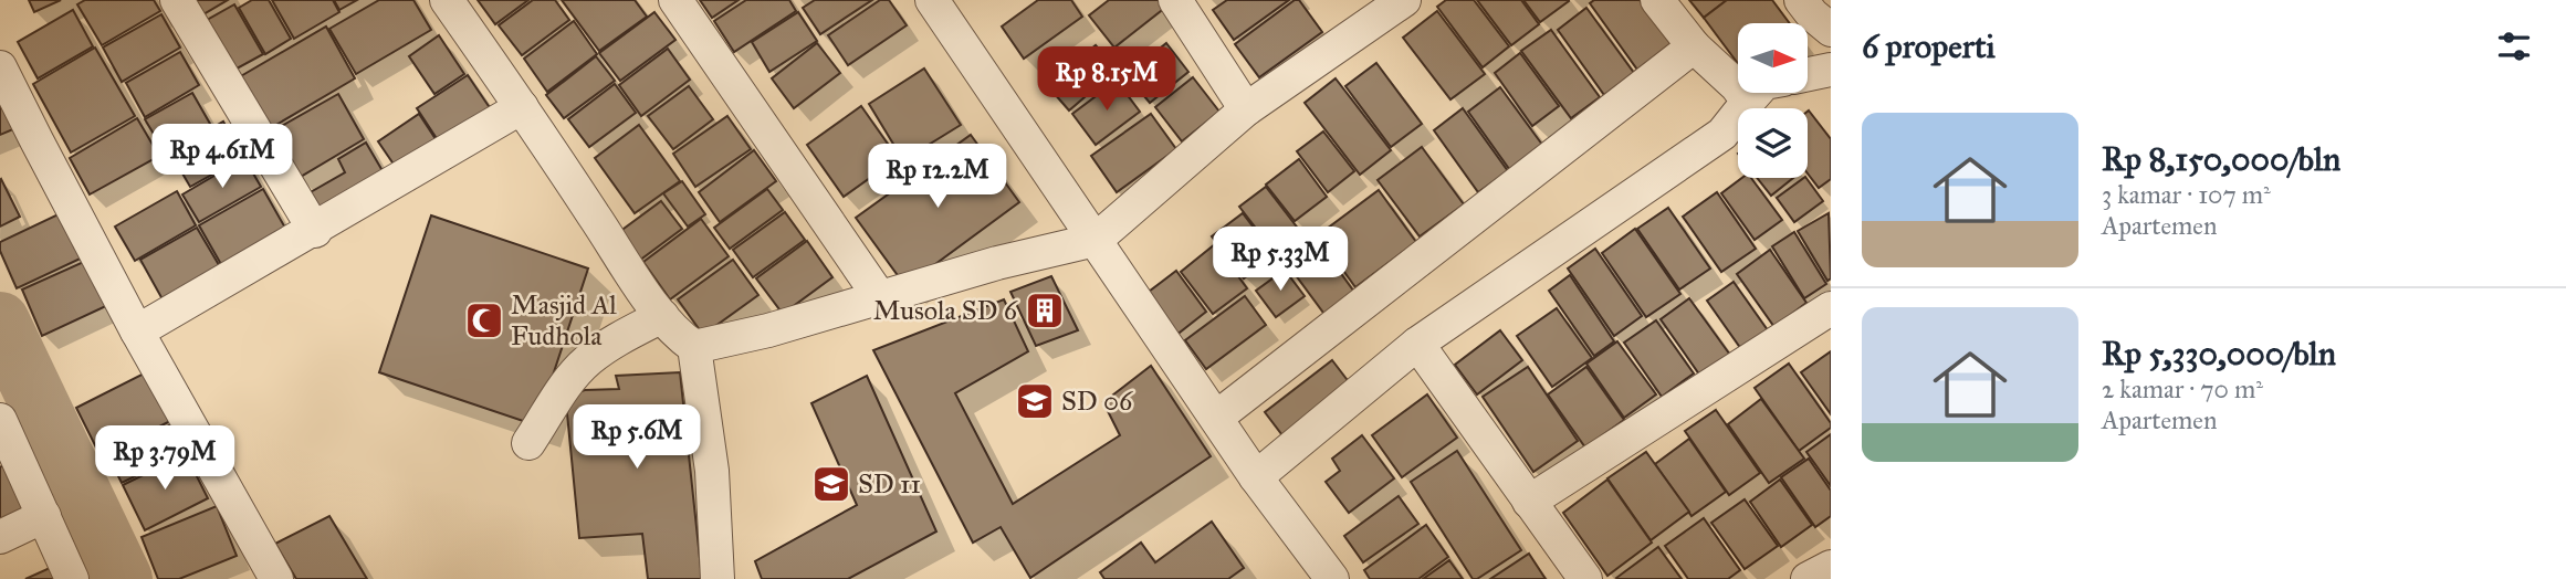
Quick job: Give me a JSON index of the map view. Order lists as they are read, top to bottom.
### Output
{
  "places": {
    "building": ["Musola SD 6"],
    "mosque": ["Masjid Al Fudhola"],
    "school or university": ["SD 06", "SD 11"]
  },
  "north": "right",
  "page": {
    "heading": "6 properti",
    "price": [
      "Rp 8.15M",
      "Rp 4.61M",
      "Rp 12.2M",
      "Rp 5.33M",
      "Rp 5.6M",
      "Rp 3.79M"
    ],
    "list": [
      {
        "name": "Rp 8,150,000/bln",
        "note": "3 kamar · 107 m² · Apartemen"
      },
      {
        "name": "Rp 5,330,000/bln",
        "note": "2 kamar · 70 m² · Apartemen"
      }
    ]
  }
}
